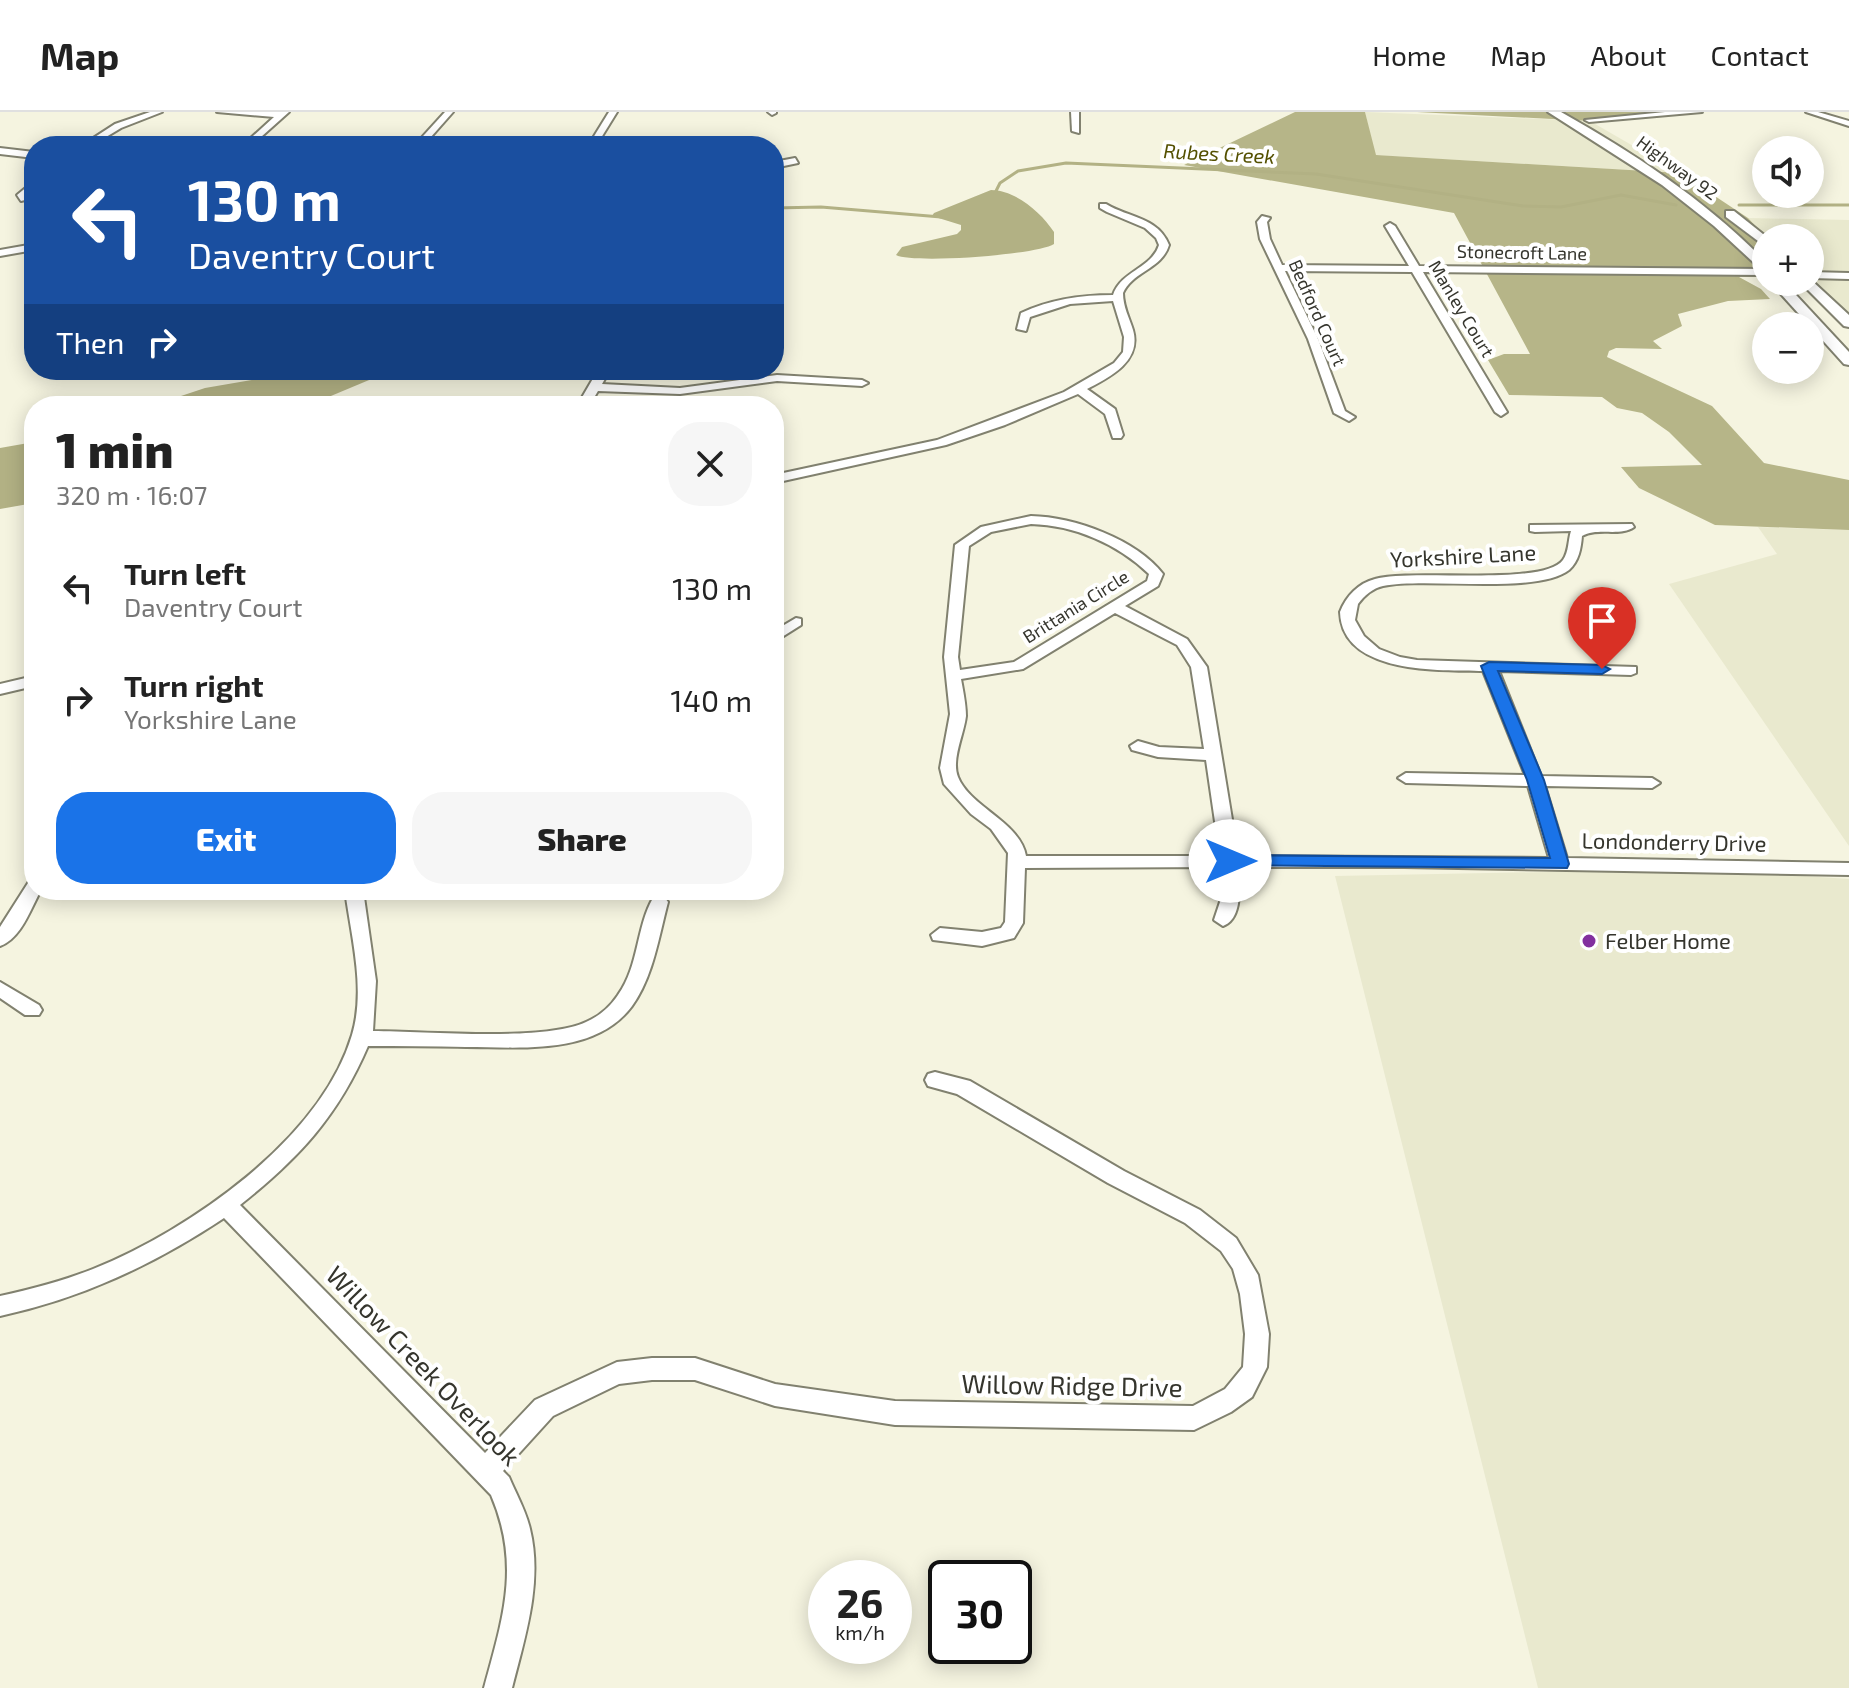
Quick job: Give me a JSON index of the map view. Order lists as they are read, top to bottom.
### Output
{
  "streets": {
    "main road": ["Highway 92"],
    "street": [
      "Stonecroft Lane",
      "Manley Court",
      "Bedford Court",
      "Yorkshire Lane",
      "Brittania Circle",
      "Londonderry Drive",
      "Willow Creek Overlook",
      "Willow Ridge Drive"
    ]
  },
  "crossings": [
    ["Stonecroft Lane", "Manley Court"],
    ["Stonecroft Lane", "Bedford Court"],
    ["Brittania Circle", "Londonderry Drive"],
    ["Willow Creek Overlook", "Willow Ridge Drive"]
  ],
  "water": ["Rubes Creek"],
  "places": ["Felber Home"],
  "page": {
    "header": "Map",
    "nav": [
      "Home",
      "Map",
      "About",
      "Contact"
    ],
    "map_buttons": ["+", "−"],
    "turn": ["130 m", "Daventry Court"],
    "then": "Then",
    "heading": ["1 min", "320 m · 16:07"],
    "list": [
      {
        "name": "Turn left",
        "note": "Daventry Court",
        "value": "130 m"
      },
      {
        "name": "Turn right",
        "note": "Yorkshire Lane",
        "value": "140 m"
      }
    ],
    "buttons": ["Exit", "Share"],
    "speed": "26 km/h",
    "limit": "30"
  }
}
